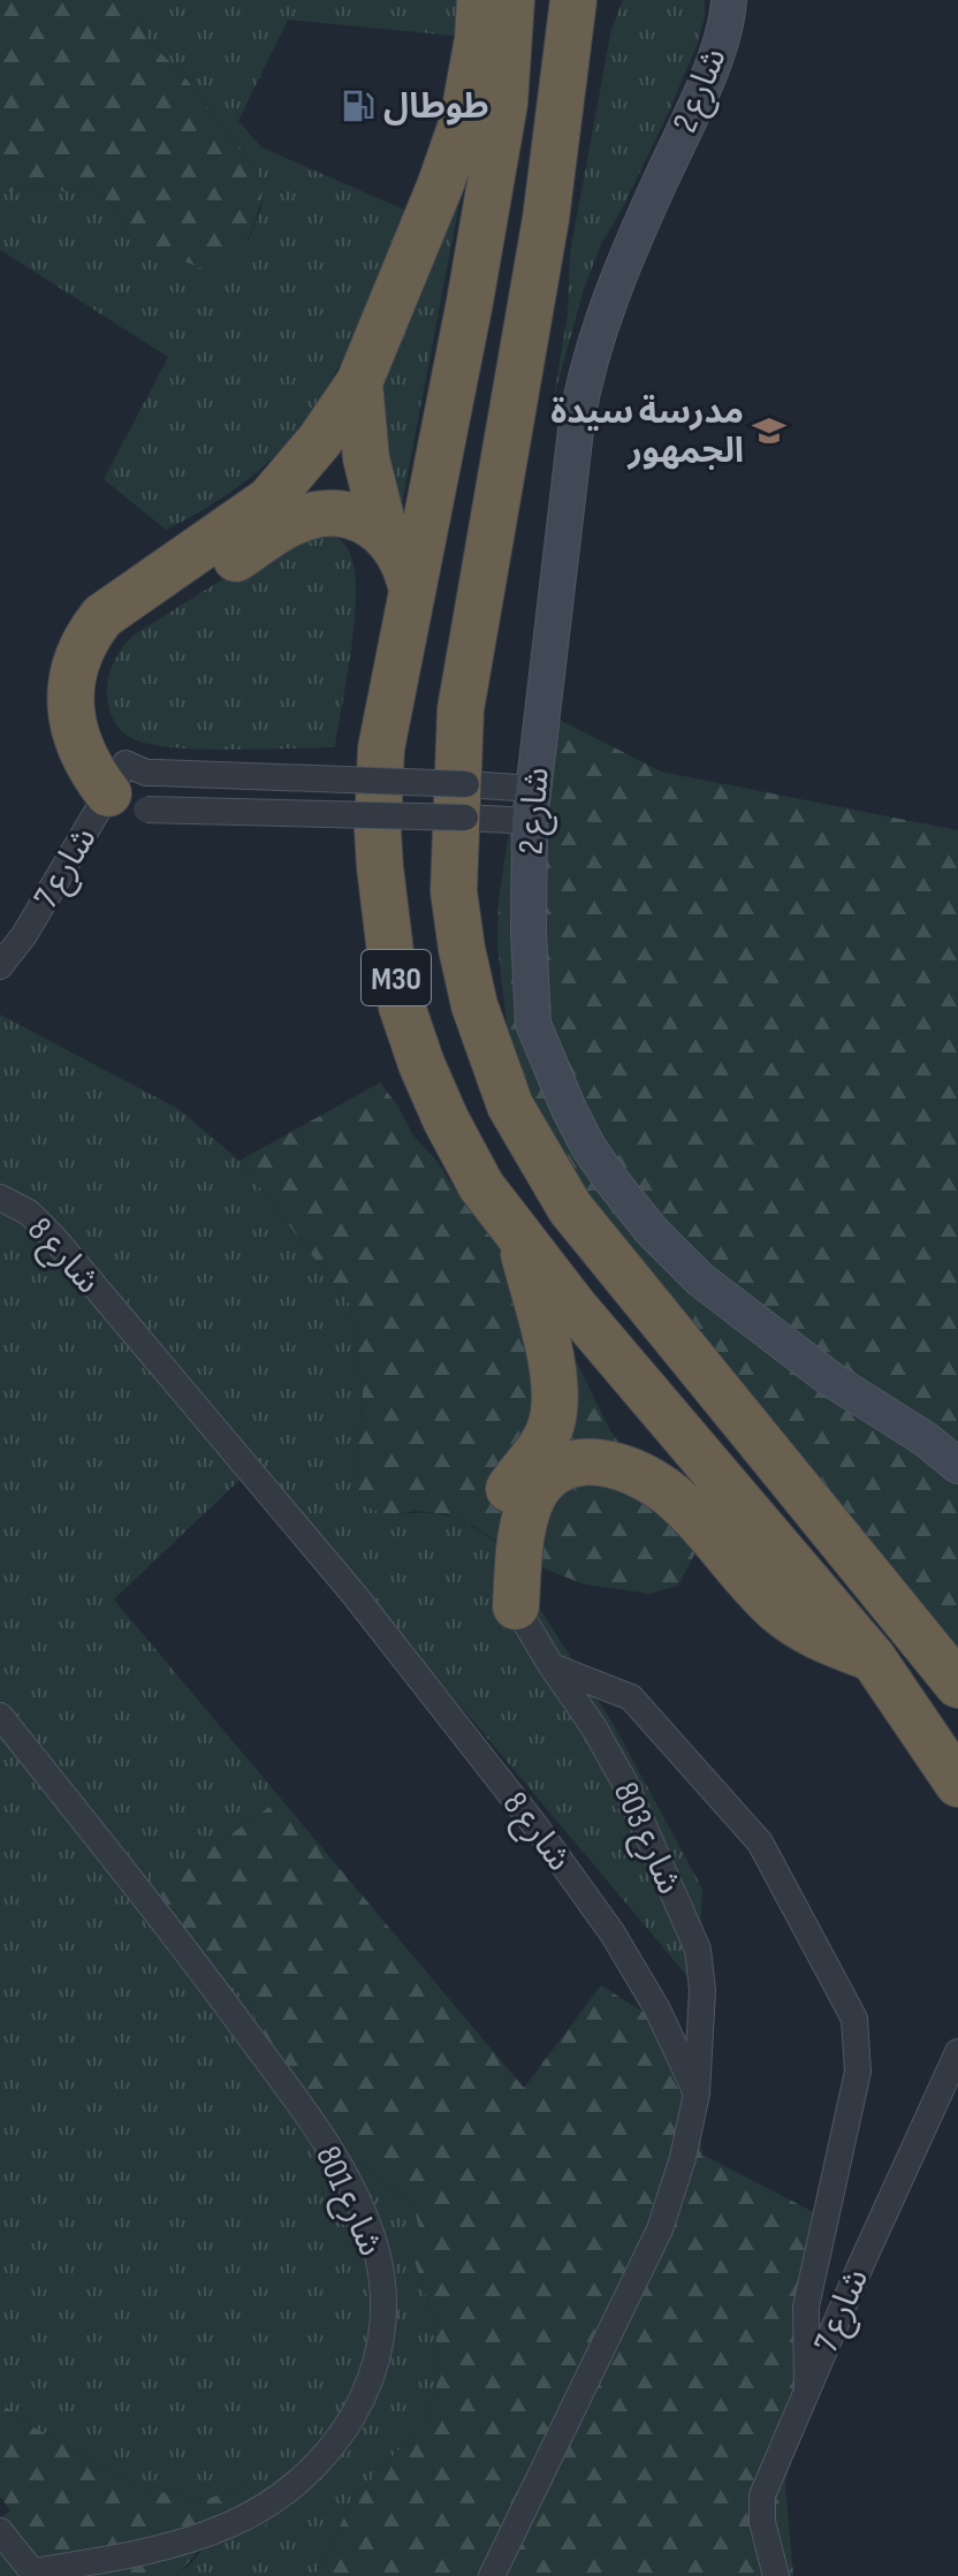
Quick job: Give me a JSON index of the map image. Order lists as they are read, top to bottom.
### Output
{
  "streets": {
    "highway": ["M30"],
    "street": [
      "شارع 2",
      "شارع 7",
      "شارع 8",
      "شارع 803",
      "شارع 801"
    ]
  },
  "crossings": [
    ["شارع 8", "شارع 803"]
  ],
  "places": {
    "fuel station": ["طوطال"],
    "school or university": ["مدرسة سيدة الجمهور"]
  }
}
